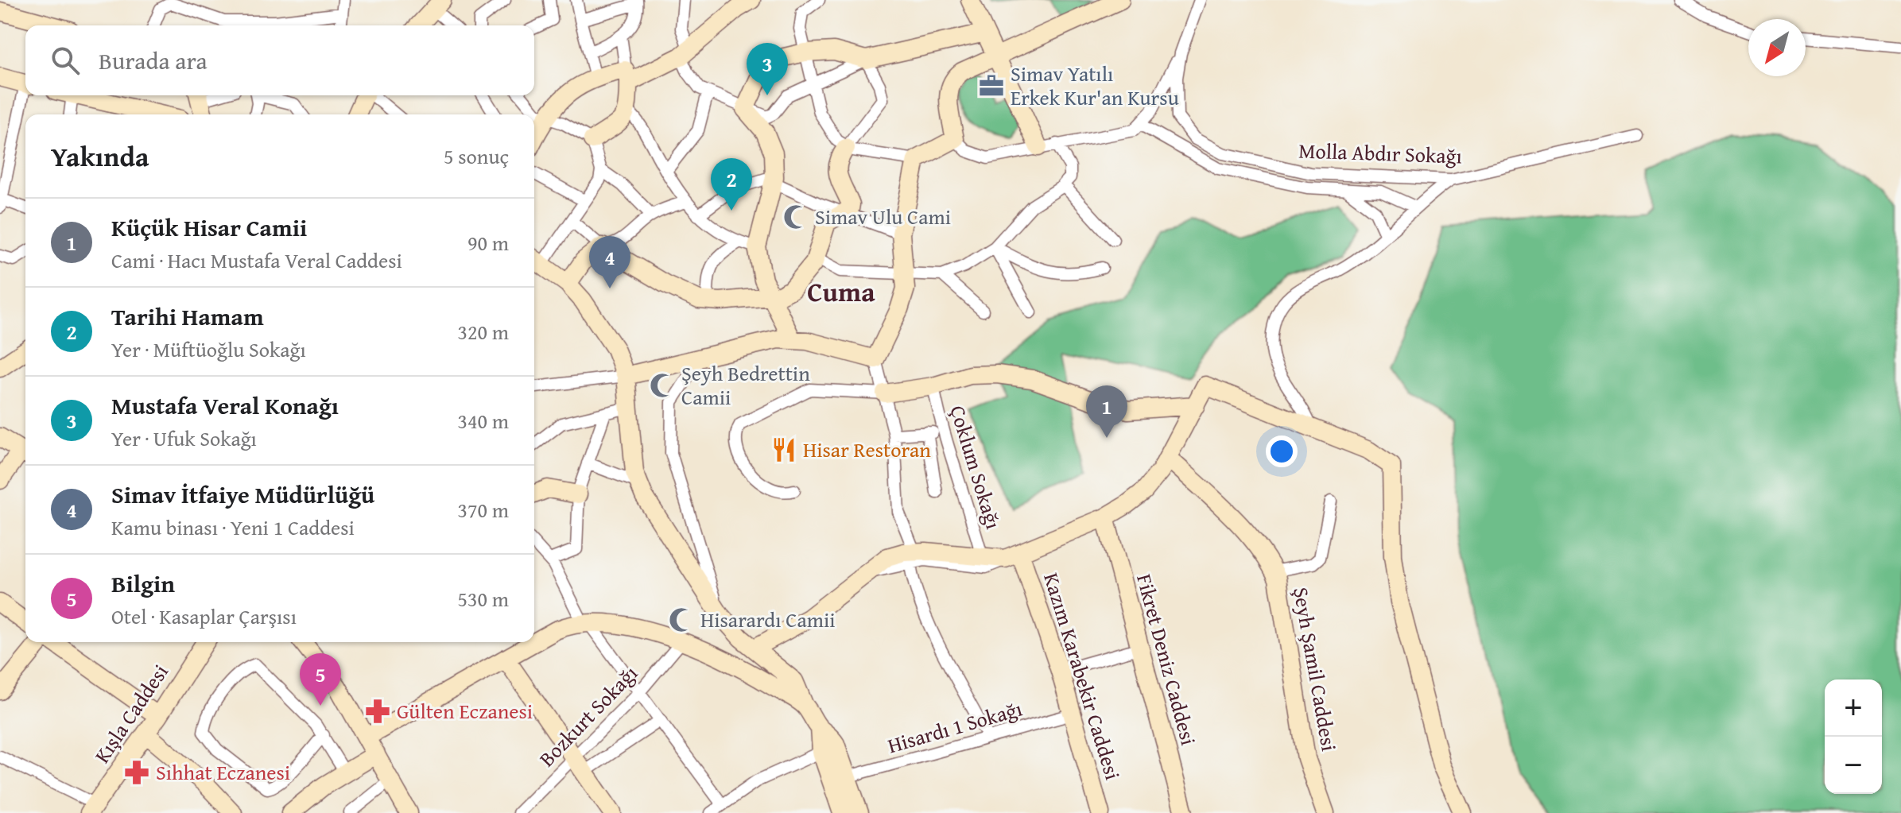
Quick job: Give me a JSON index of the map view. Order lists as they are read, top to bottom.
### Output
{
  "streets": {
    "street": [
      "Molla Abdır Sokağı",
      "Çoklum Sokağı",
      "Fikret Deniz Caddesi",
      "Şeyh Şamil Caddesi",
      "Kazım Karabekir Caddesi",
      "Kışla Caddesi",
      "Bozkurt Sokağı",
      "Hisardı 1 Sokağı"
    ]
  },
  "crossings": [
    ["Kazım Karabekir Caddesi", "Hisardı 1 Sokağı"]
  ],
  "districts": ["Cuma"],
  "places": {
    "office": ["Simav Yatılı Erkek Kur'an Kursu"],
    "mosque": ["Simav Ulu Cami", "Şeyh Bedrettin Camii", "Hisarardı Camii"],
    "restaurant": ["Hisar Restoran"],
    "pharmacy": ["Gülten Eczanesi", "Sıhhat Eczanesi"]
  },
  "north": "bottom left",
  "page": {
    "search": "Burada ara",
    "pins": [
      "3",
      "2",
      "4",
      "1",
      "5"
    ],
    "heading": ["Yakında", "5 sonuç"],
    "list": [
      {
        "mark": "1",
        "name": "Küçük Hisar Camii",
        "note": "Cami · Hacı Mustafa Veral Caddesi",
        "value": "90 m"
      },
      {
        "mark": "2",
        "name": "Tarihi Hamam",
        "note": "Yer · Müftüoğlu Sokağı",
        "value": "320 m"
      },
      {
        "mark": "3",
        "name": "Mustafa Veral Konağı",
        "note": "Yer · Ufuk Sokağı",
        "value": "340 m"
      },
      {
        "mark": "4",
        "name": "Simav İtfaiye Müdürlüğü",
        "note": "Kamu binası · Yeni 1 Caddesi",
        "value": "370 m"
      },
      {
        "mark": "5",
        "name": "Bilgin",
        "note": "Otel · Kasaplar Çarşısı",
        "value": "530 m"
      }
    ],
    "map_buttons": ["+", "−"]
  }
}
